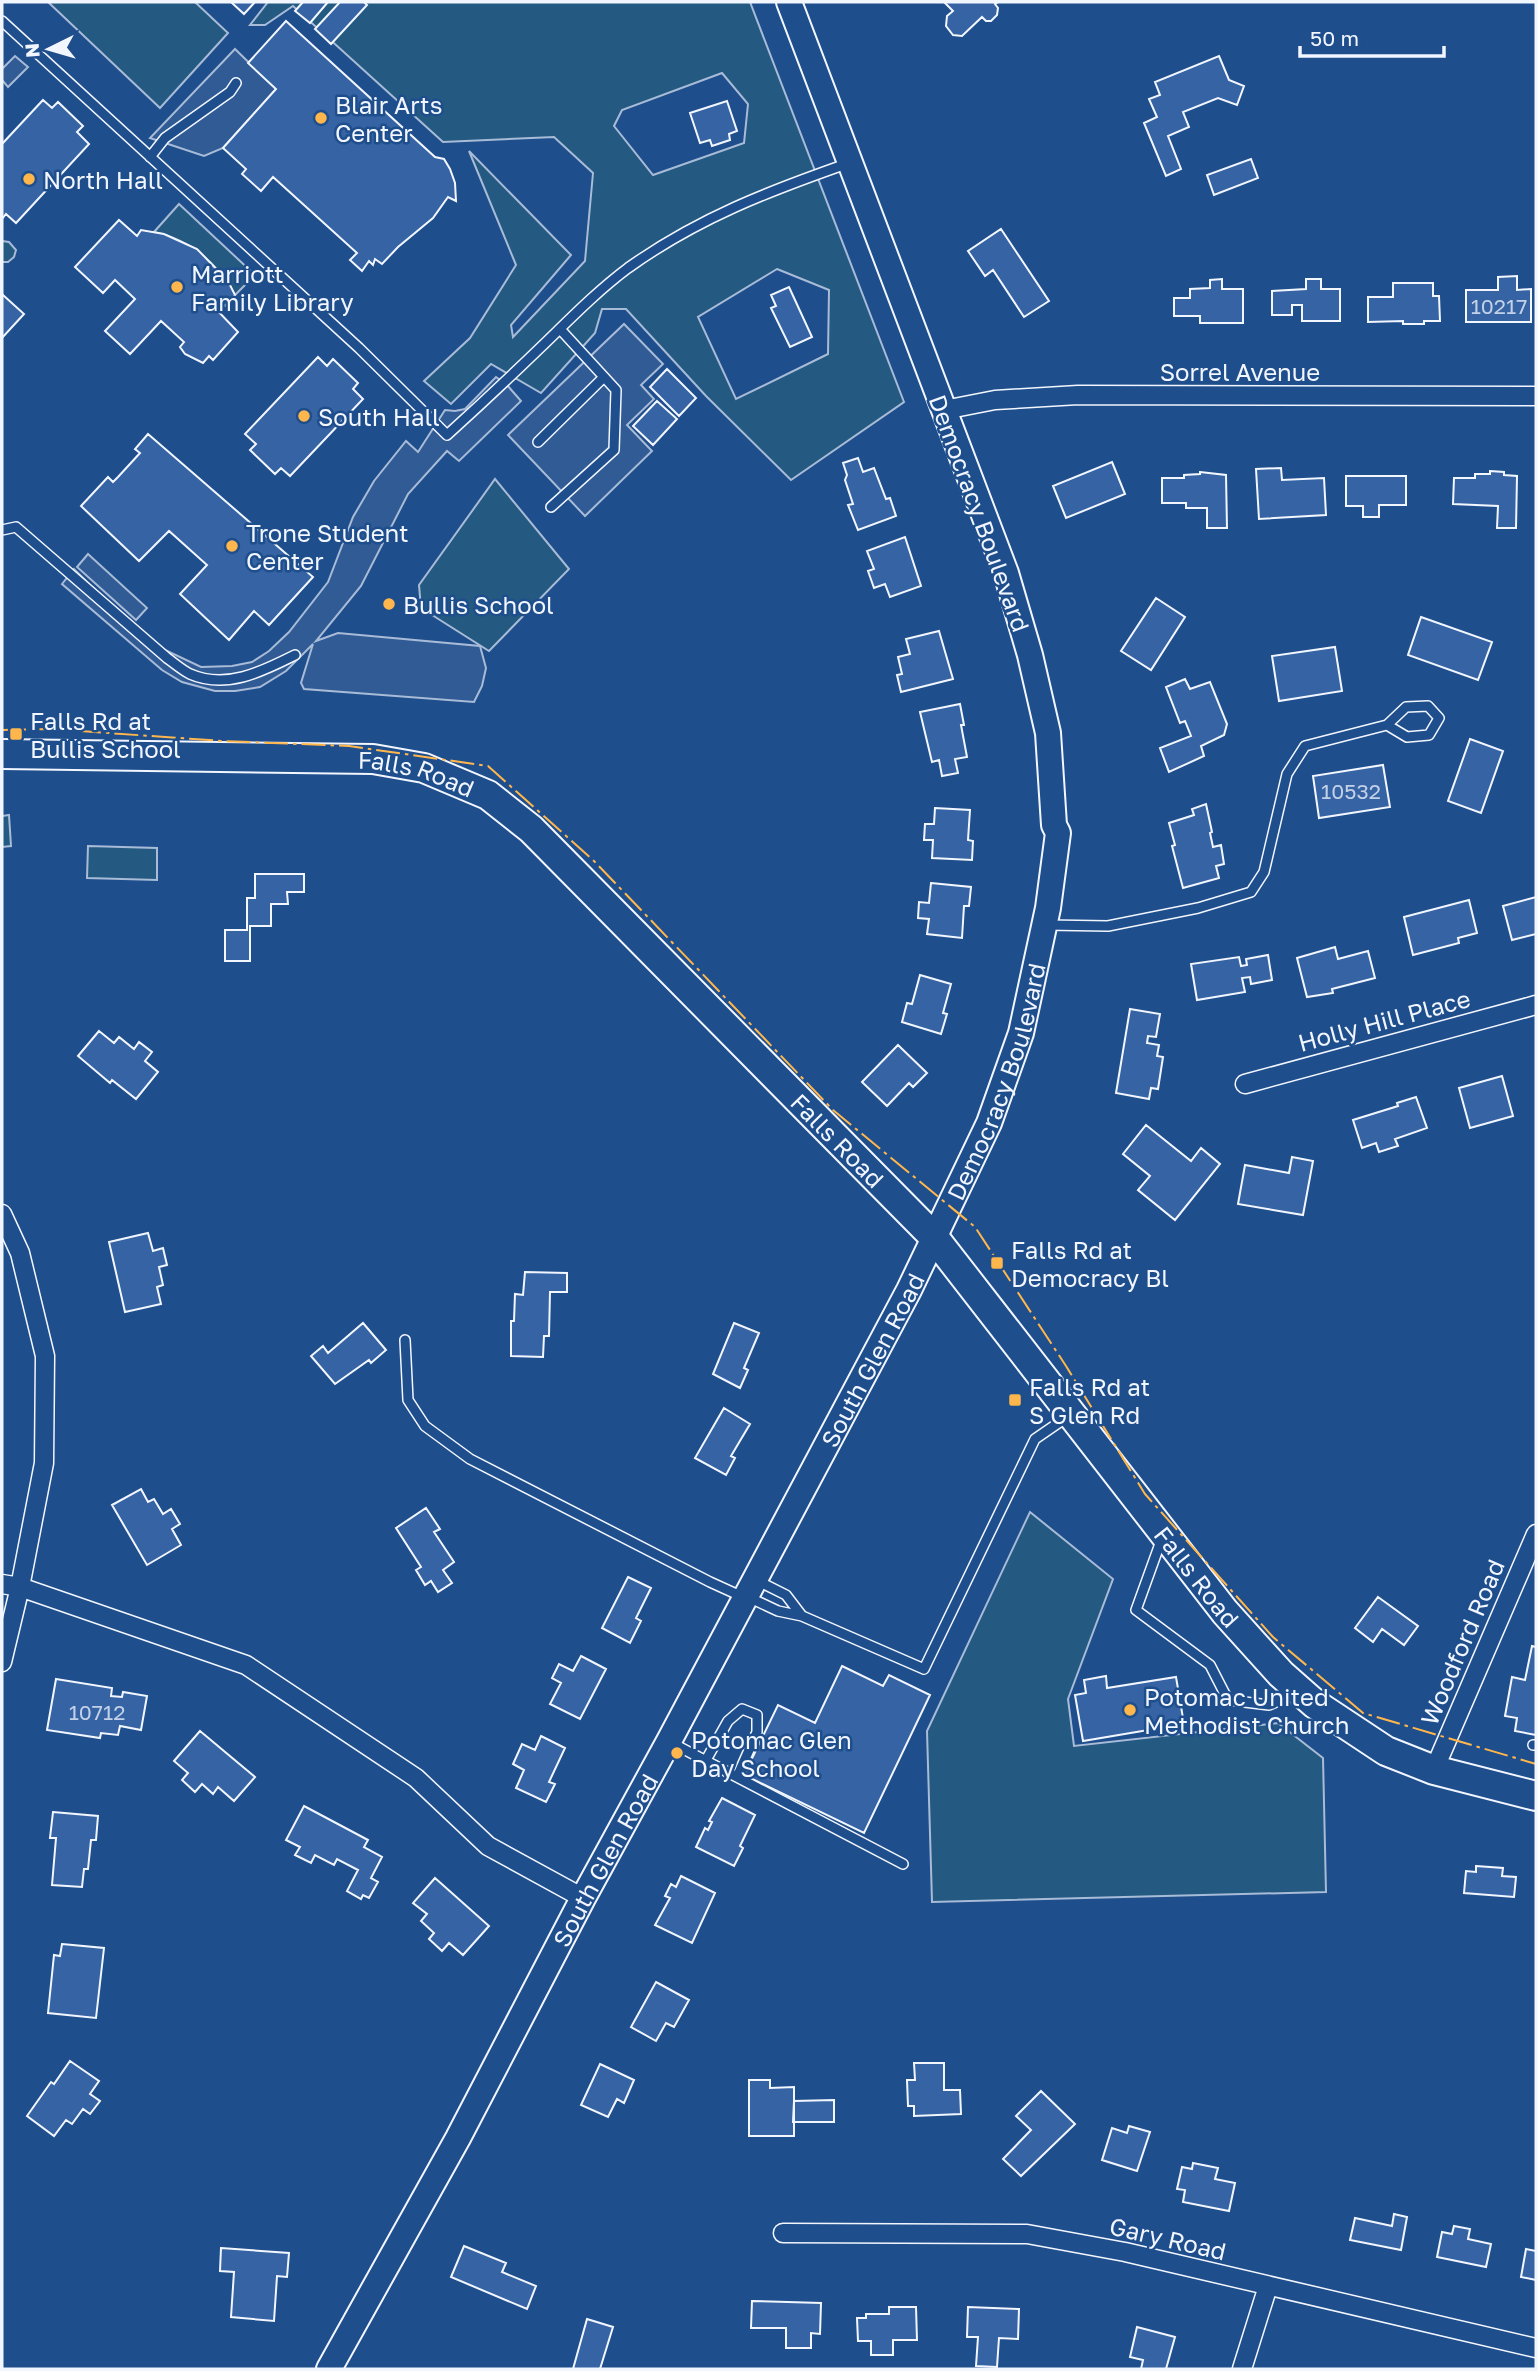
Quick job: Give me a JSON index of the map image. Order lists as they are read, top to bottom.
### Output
{
  "streets": {
    "main road": ["Democracy Boulevard", "Falls Road", "South Glen Road"],
    "street": [
      "Sorrel Avenue",
      "Holly Hill Place",
      "Woodford Road",
      "Gary Road"
    ]
  },
  "crossings": [
    ["Sorrel Avenue", "Democracy Boulevard"],
    ["Democracy Boulevard", "Falls Road"],
    ["Democracy Boulevard", "South Glen Road"],
    ["Falls Road", "South Glen Road"],
    ["Falls Road", "Woodford Road"]
  ],
  "places": {
    "other": [
      "Blair Arts Center",
      "North Hall",
      "Marriott Family Library",
      "South Hall",
      "Trone Student Center",
      "Bullis School",
      "Potomac United Methodist Church",
      "Potomac Glen Day School"
    ],
    "transit": ["Falls Rd at Bullis School", "Falls Rd at Democracy Bl", "Falls Rd at S Glen Rd"]
  },
  "house_numbers": ["10217", "10532", "10712"],
  "scale_bar": "50 m",
  "north": "left"
}
